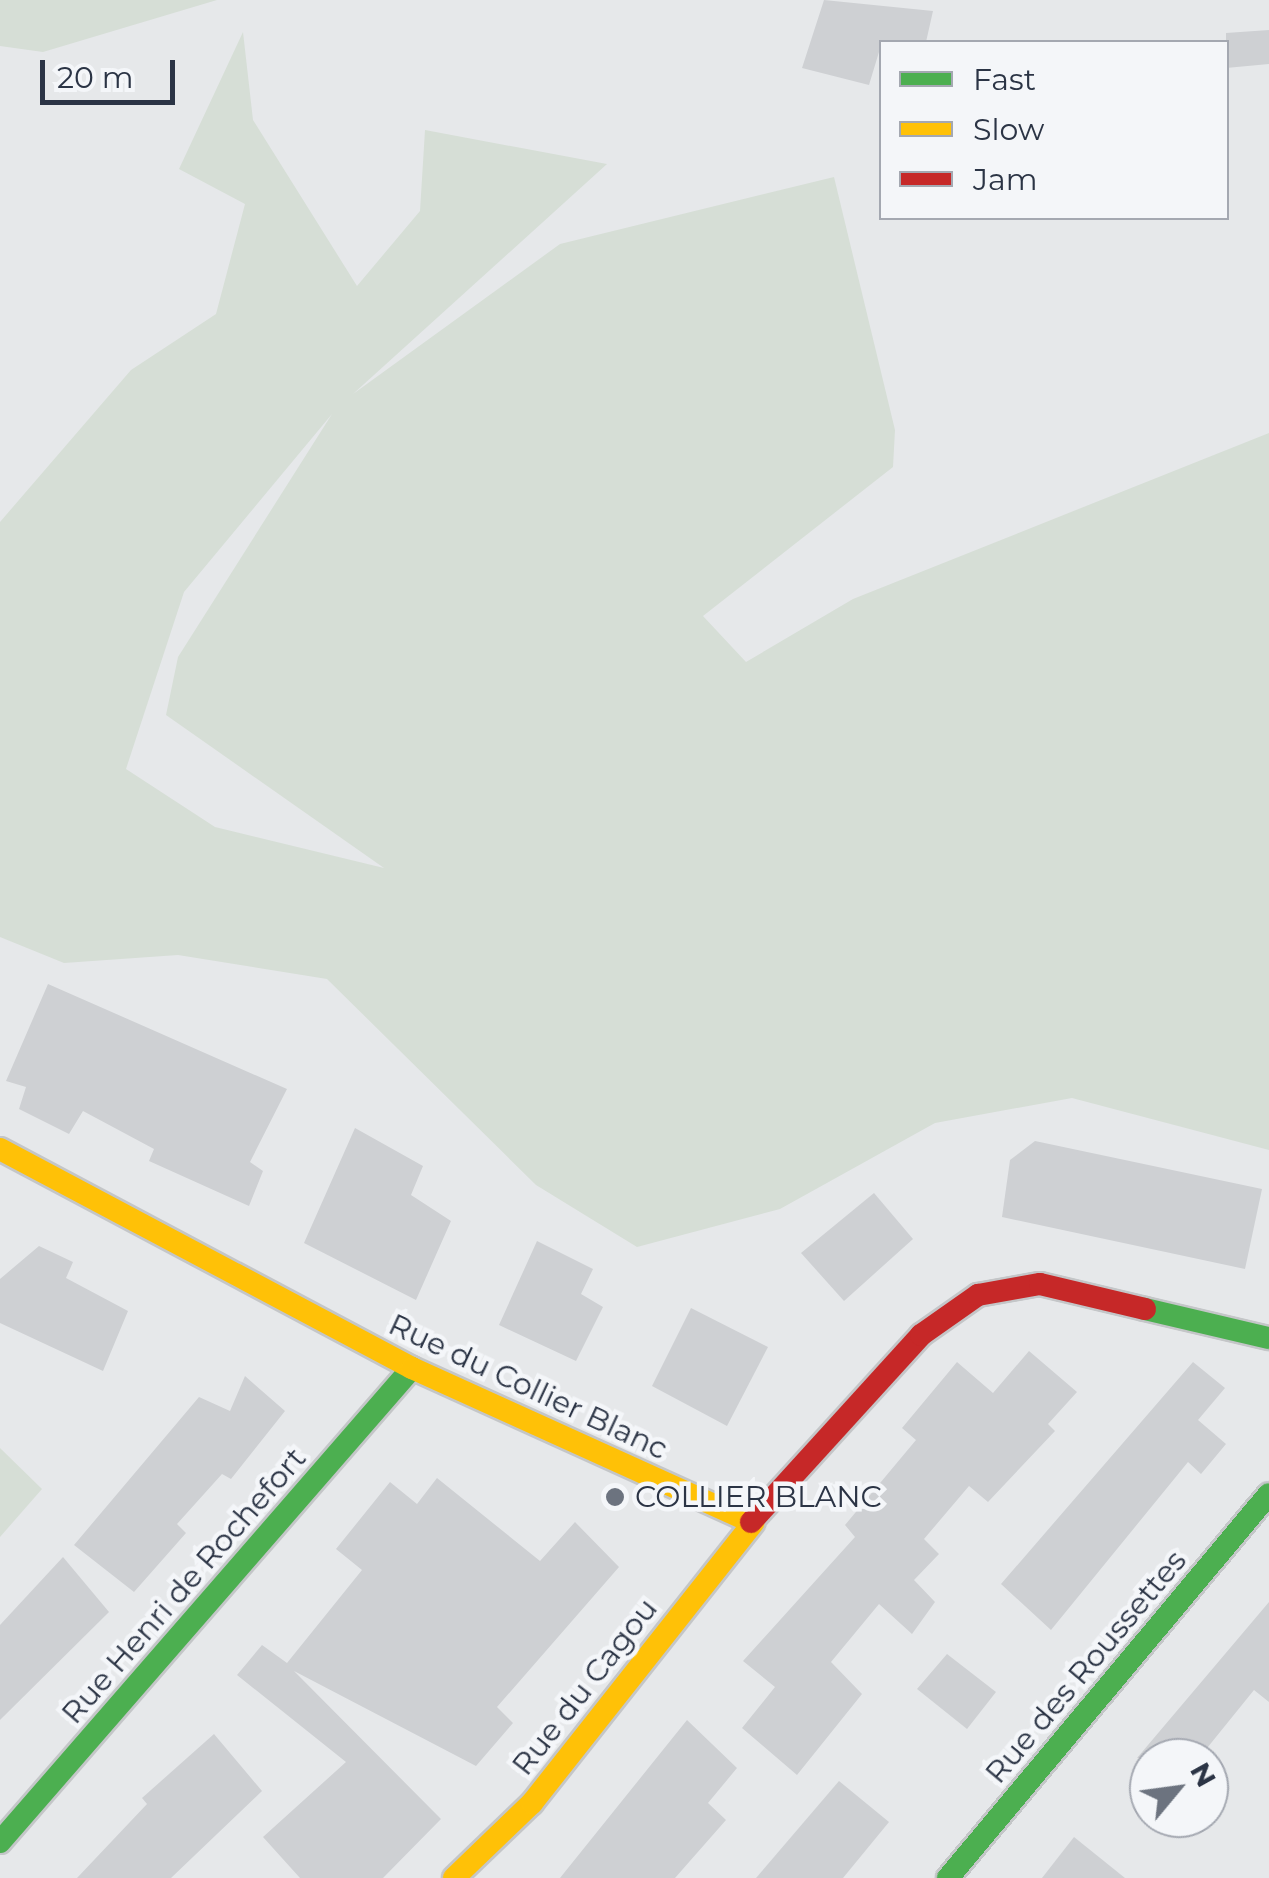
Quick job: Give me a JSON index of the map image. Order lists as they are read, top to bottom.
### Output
{
  "streets": {
    "street": [
      "Rue du Collier Blanc",
      "Rue Henri de Rochefort",
      "Rue des Roussettes",
      "Rue du Cagou"
    ]
  },
  "crossings": [
    ["Rue du Collier Blanc", "Rue Henri de Rochefort"],
    ["Rue du Collier Blanc", "Rue du Cagou"]
  ],
  "places": ["COLLIER BLANC"],
  "legend": ["Fast", "Slow", "Jam"],
  "scale_bar": "20 m",
  "north": "top right"
}
